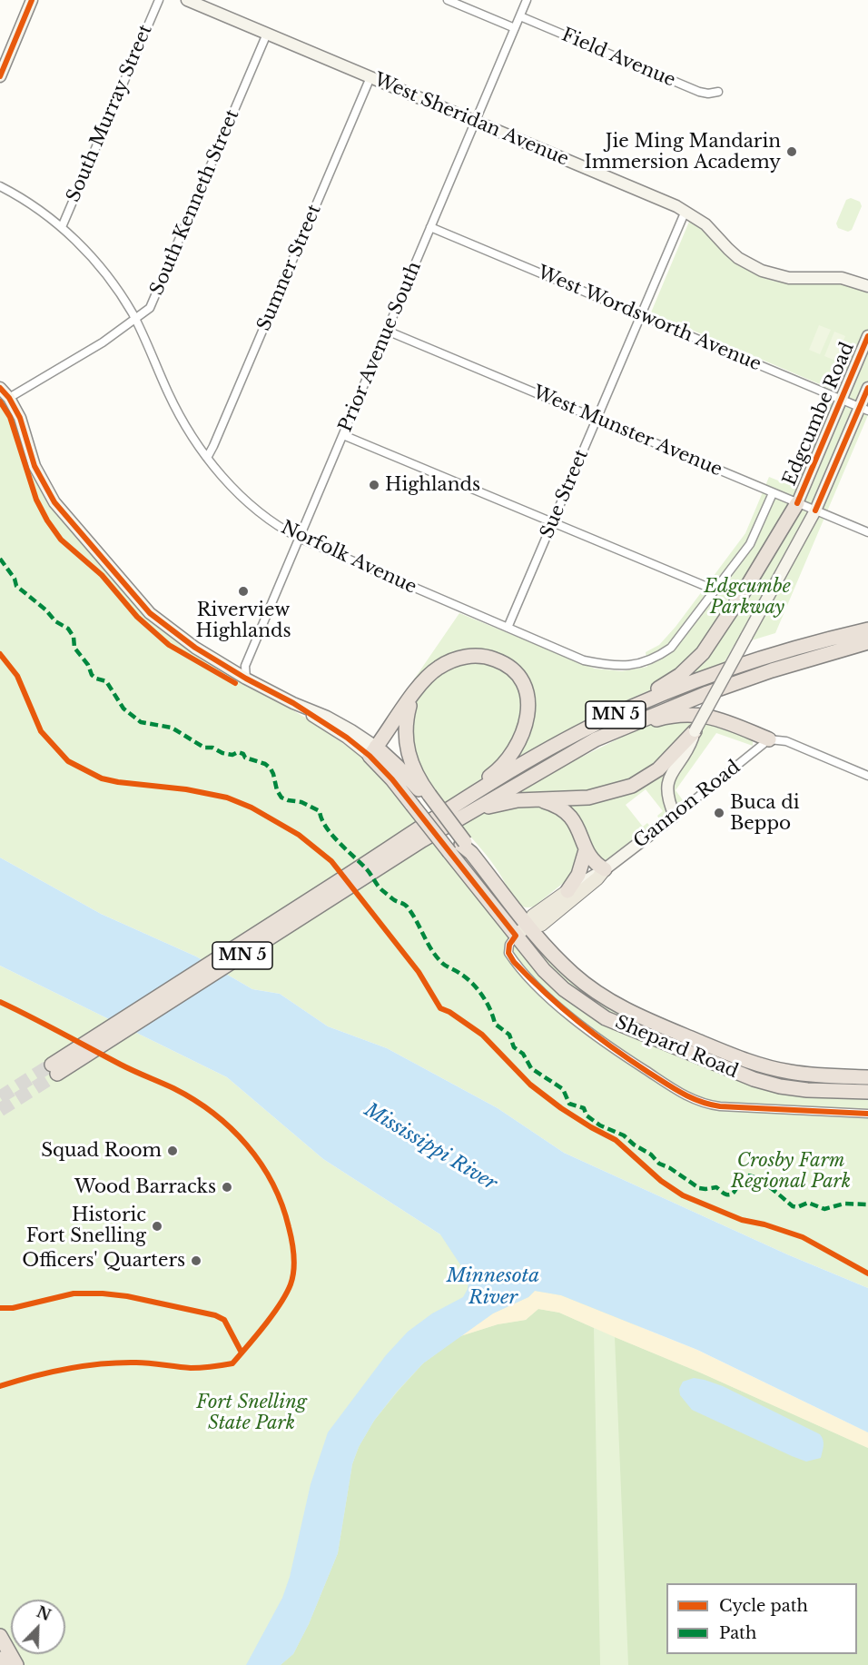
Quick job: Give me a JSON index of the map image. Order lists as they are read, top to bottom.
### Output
{
  "streets": {
    "highway": ["MN 5", "Shepard Road"],
    "main road": ["Gannon Road"],
    "street": [
      "Field Avenue",
      "South Murray Street",
      "West Sheridan Avenue",
      "South Kenneth Street",
      "Sumner Street",
      "West Wordsworth Avenue",
      "Prior Avenue South",
      "Edgcumbe Road",
      "West Munster Avenue",
      "Sue Street",
      "Norfolk Avenue"
    ]
  },
  "crossings": [
    ["Field Avenue", "Prior Avenue South"],
    ["South Murray Street", "Norfolk Avenue"],
    ["West Sheridan Avenue", "South Kenneth Street"],
    ["West Sheridan Avenue", "Sumner Street"],
    ["West Sheridan Avenue", "Prior Avenue South"],
    ["West Sheridan Avenue", "Sue Street"],
    ["South Kenneth Street", "Norfolk Avenue"],
    ["Sumner Street", "Norfolk Avenue"],
    ["West Wordsworth Avenue", "Prior Avenue South"],
    ["West Wordsworth Avenue", "Edgcumbe Road"],
    ["West Wordsworth Avenue", "Sue Street"],
    ["Prior Avenue South", "West Munster Avenue"],
    ["Prior Avenue South", "Norfolk Avenue"],
    ["Edgcumbe Road", "West Munster Avenue"],
    ["Edgcumbe Road", "Gannon Road"],
    ["West Munster Avenue", "Sue Street"],
    ["Sue Street", "Norfolk Avenue"],
    ["Gannon Road", "Shepard Road"]
  ],
  "water": ["Mississippi River", "Minnesota River"],
  "parks": ["Edgcumbe Parkway", "Crosby Farm Regional Park", "Fort Snelling State Park"],
  "places": [
    "Jie Ming Mandarin Immersion Academy",
    "Highlands",
    "Riverview Highlands",
    "Buca di Beppo",
    "Squad Room",
    "Wood Barracks",
    "Historic Fort Snelling",
    "Officers' Quarters"
  ],
  "legend": ["Cycle path", "Path"],
  "north": "top right"
}
